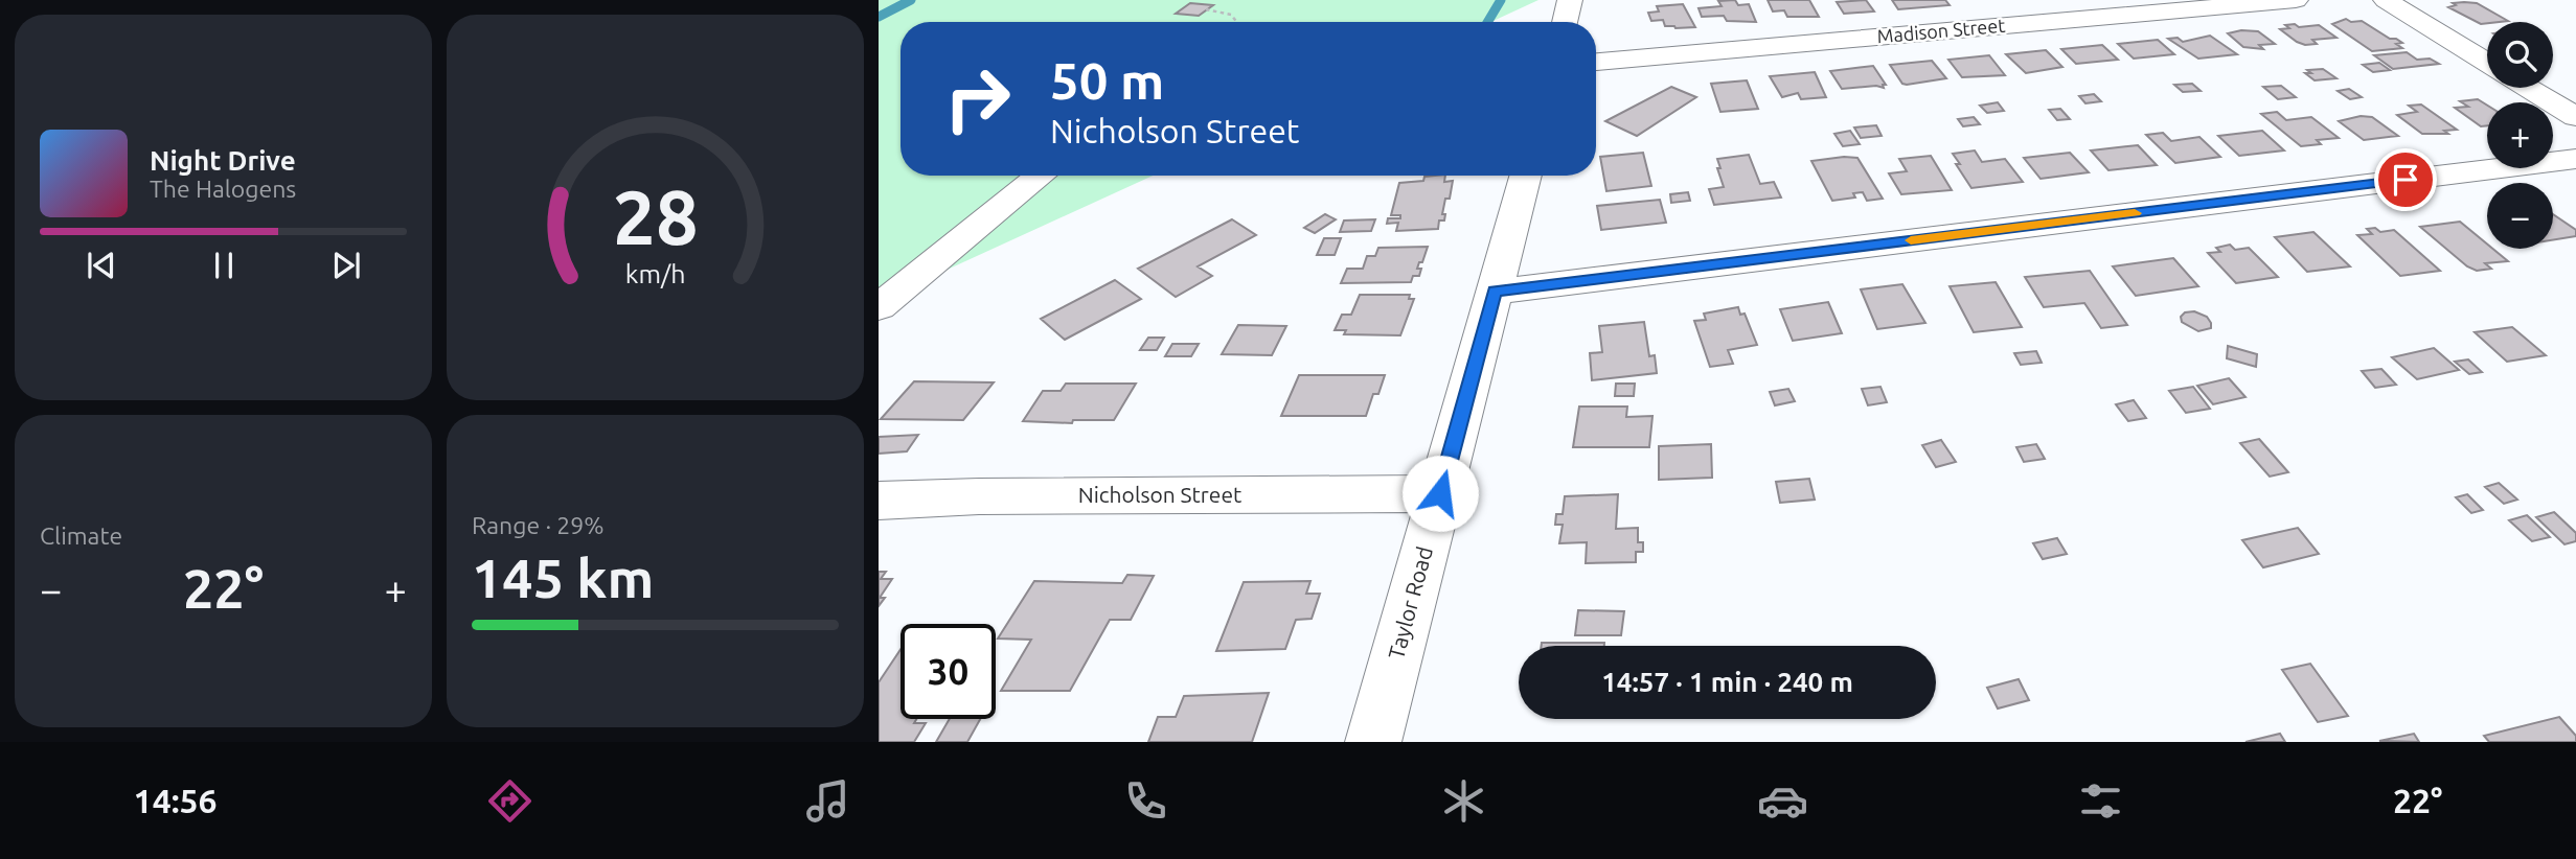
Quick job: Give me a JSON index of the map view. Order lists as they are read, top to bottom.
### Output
{
  "streets": {
    "street": ["Madison Street", "Nicholson Street", "Taylor Road"]
  },
  "crossings": [
    ["Nicholson Street", "Taylor Road"]
  ],
  "page": {
    "map_buttons": ["+", "−"],
    "turn": ["50 m", "Nicholson Street"],
    "song": ["Night Drive", "The Halogens"],
    "tile": [
      "Climate",
      ["Range · 29%", "145 km"]
    ],
    "heat": ["−", "22°", "+"],
    "limit": "30",
    "trip": "14:57 · 1 min · 240 m",
    "tabs": ["14:56", "22°"],
    "gauge": ["28", "km/h"]
  }
}
